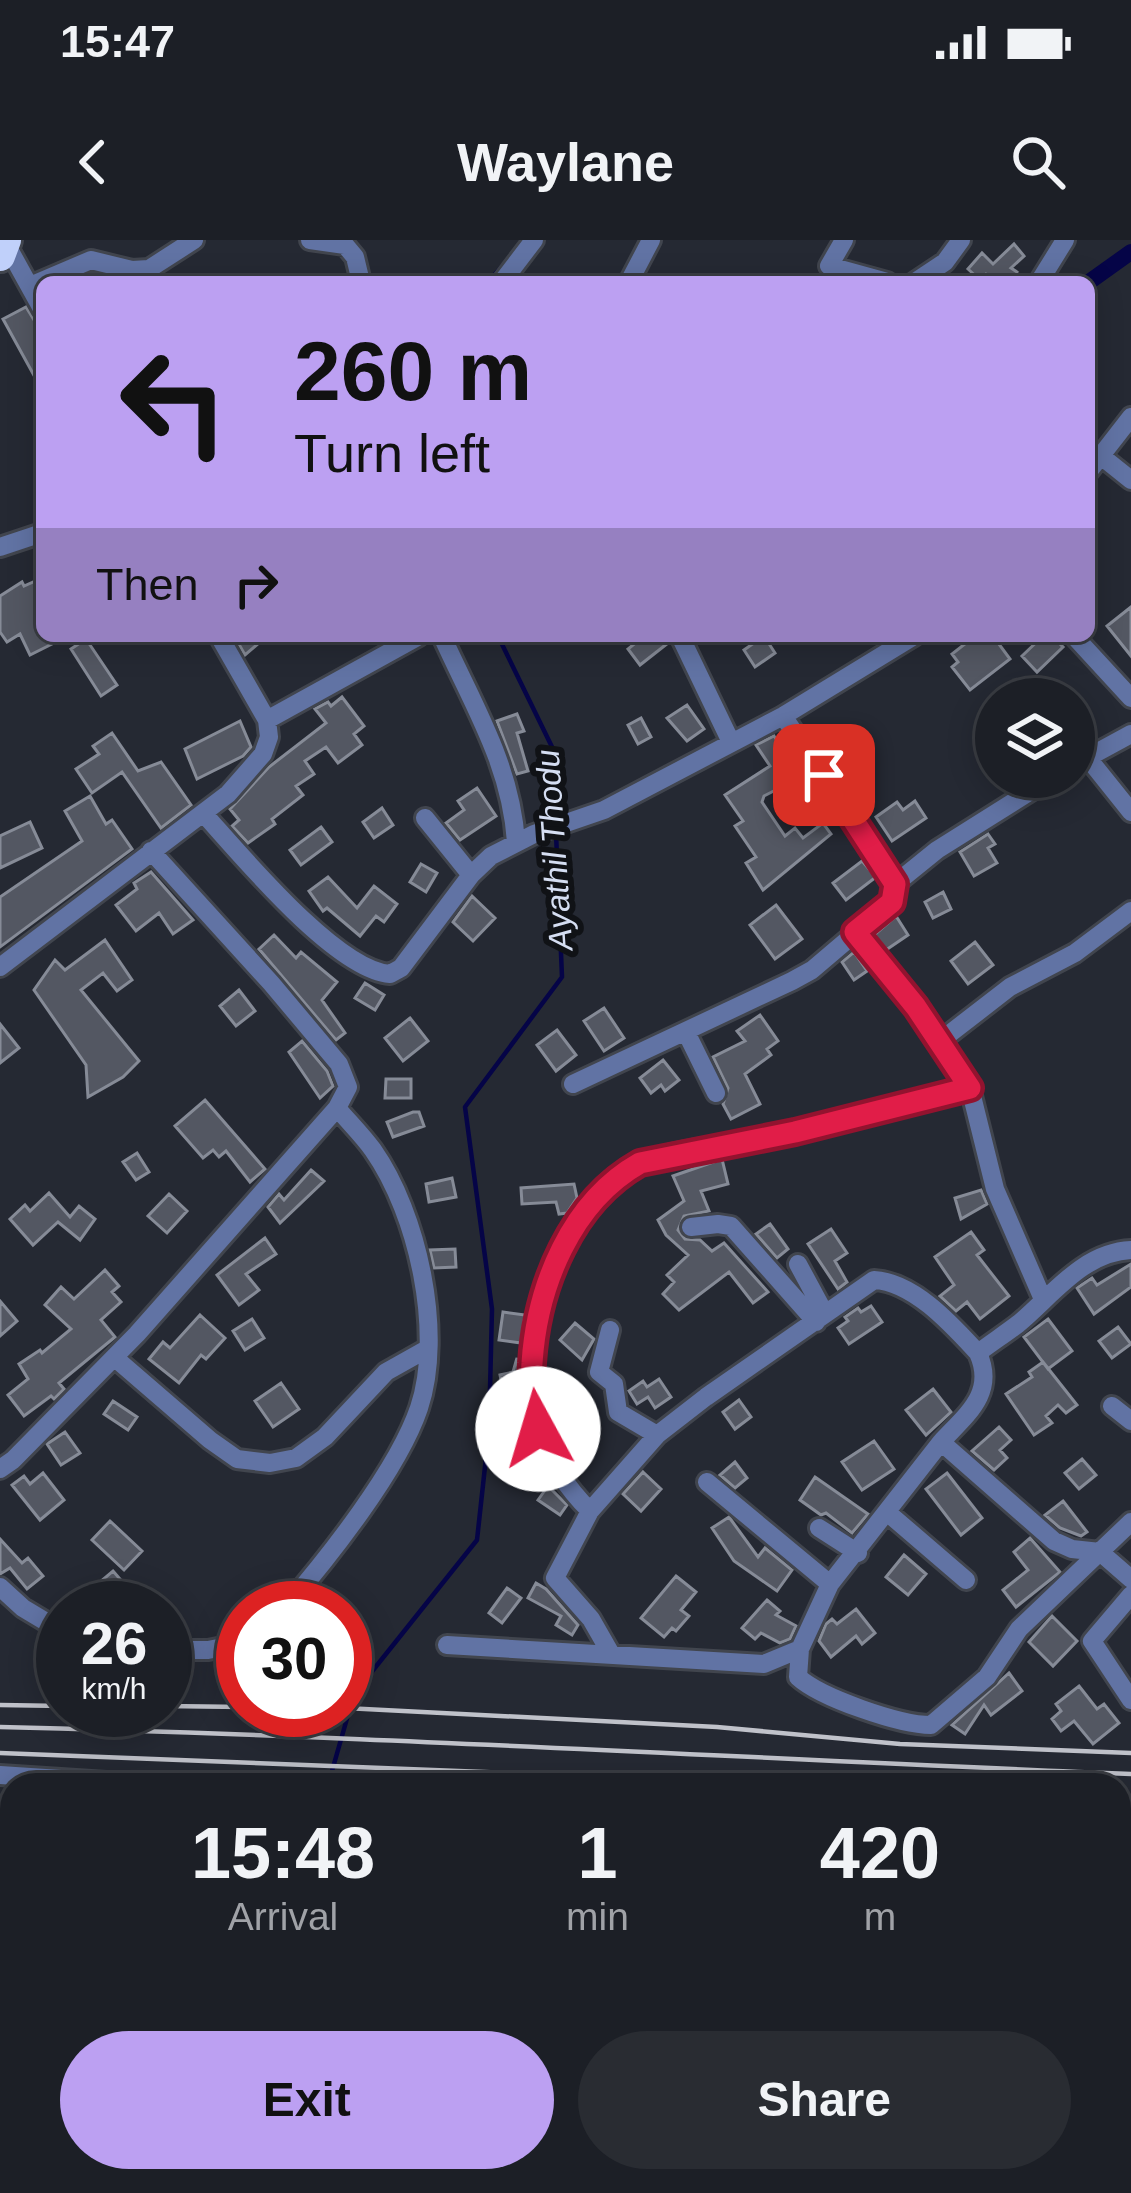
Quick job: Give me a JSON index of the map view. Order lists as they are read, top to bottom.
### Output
{
  "water": ["Ayathil Thodu"],
  "page": {
    "status": "15:47",
    "header": "Waylane",
    "turn": ["260 m", "Turn left"],
    "then": "Then",
    "speed": "26 km/h",
    "limit": "30",
    "eta": [
      "15:48",
      "Arrival",
      "1",
      "min",
      "420",
      "m"
    ],
    "buttons": ["Exit", "Share"]
  }
}
